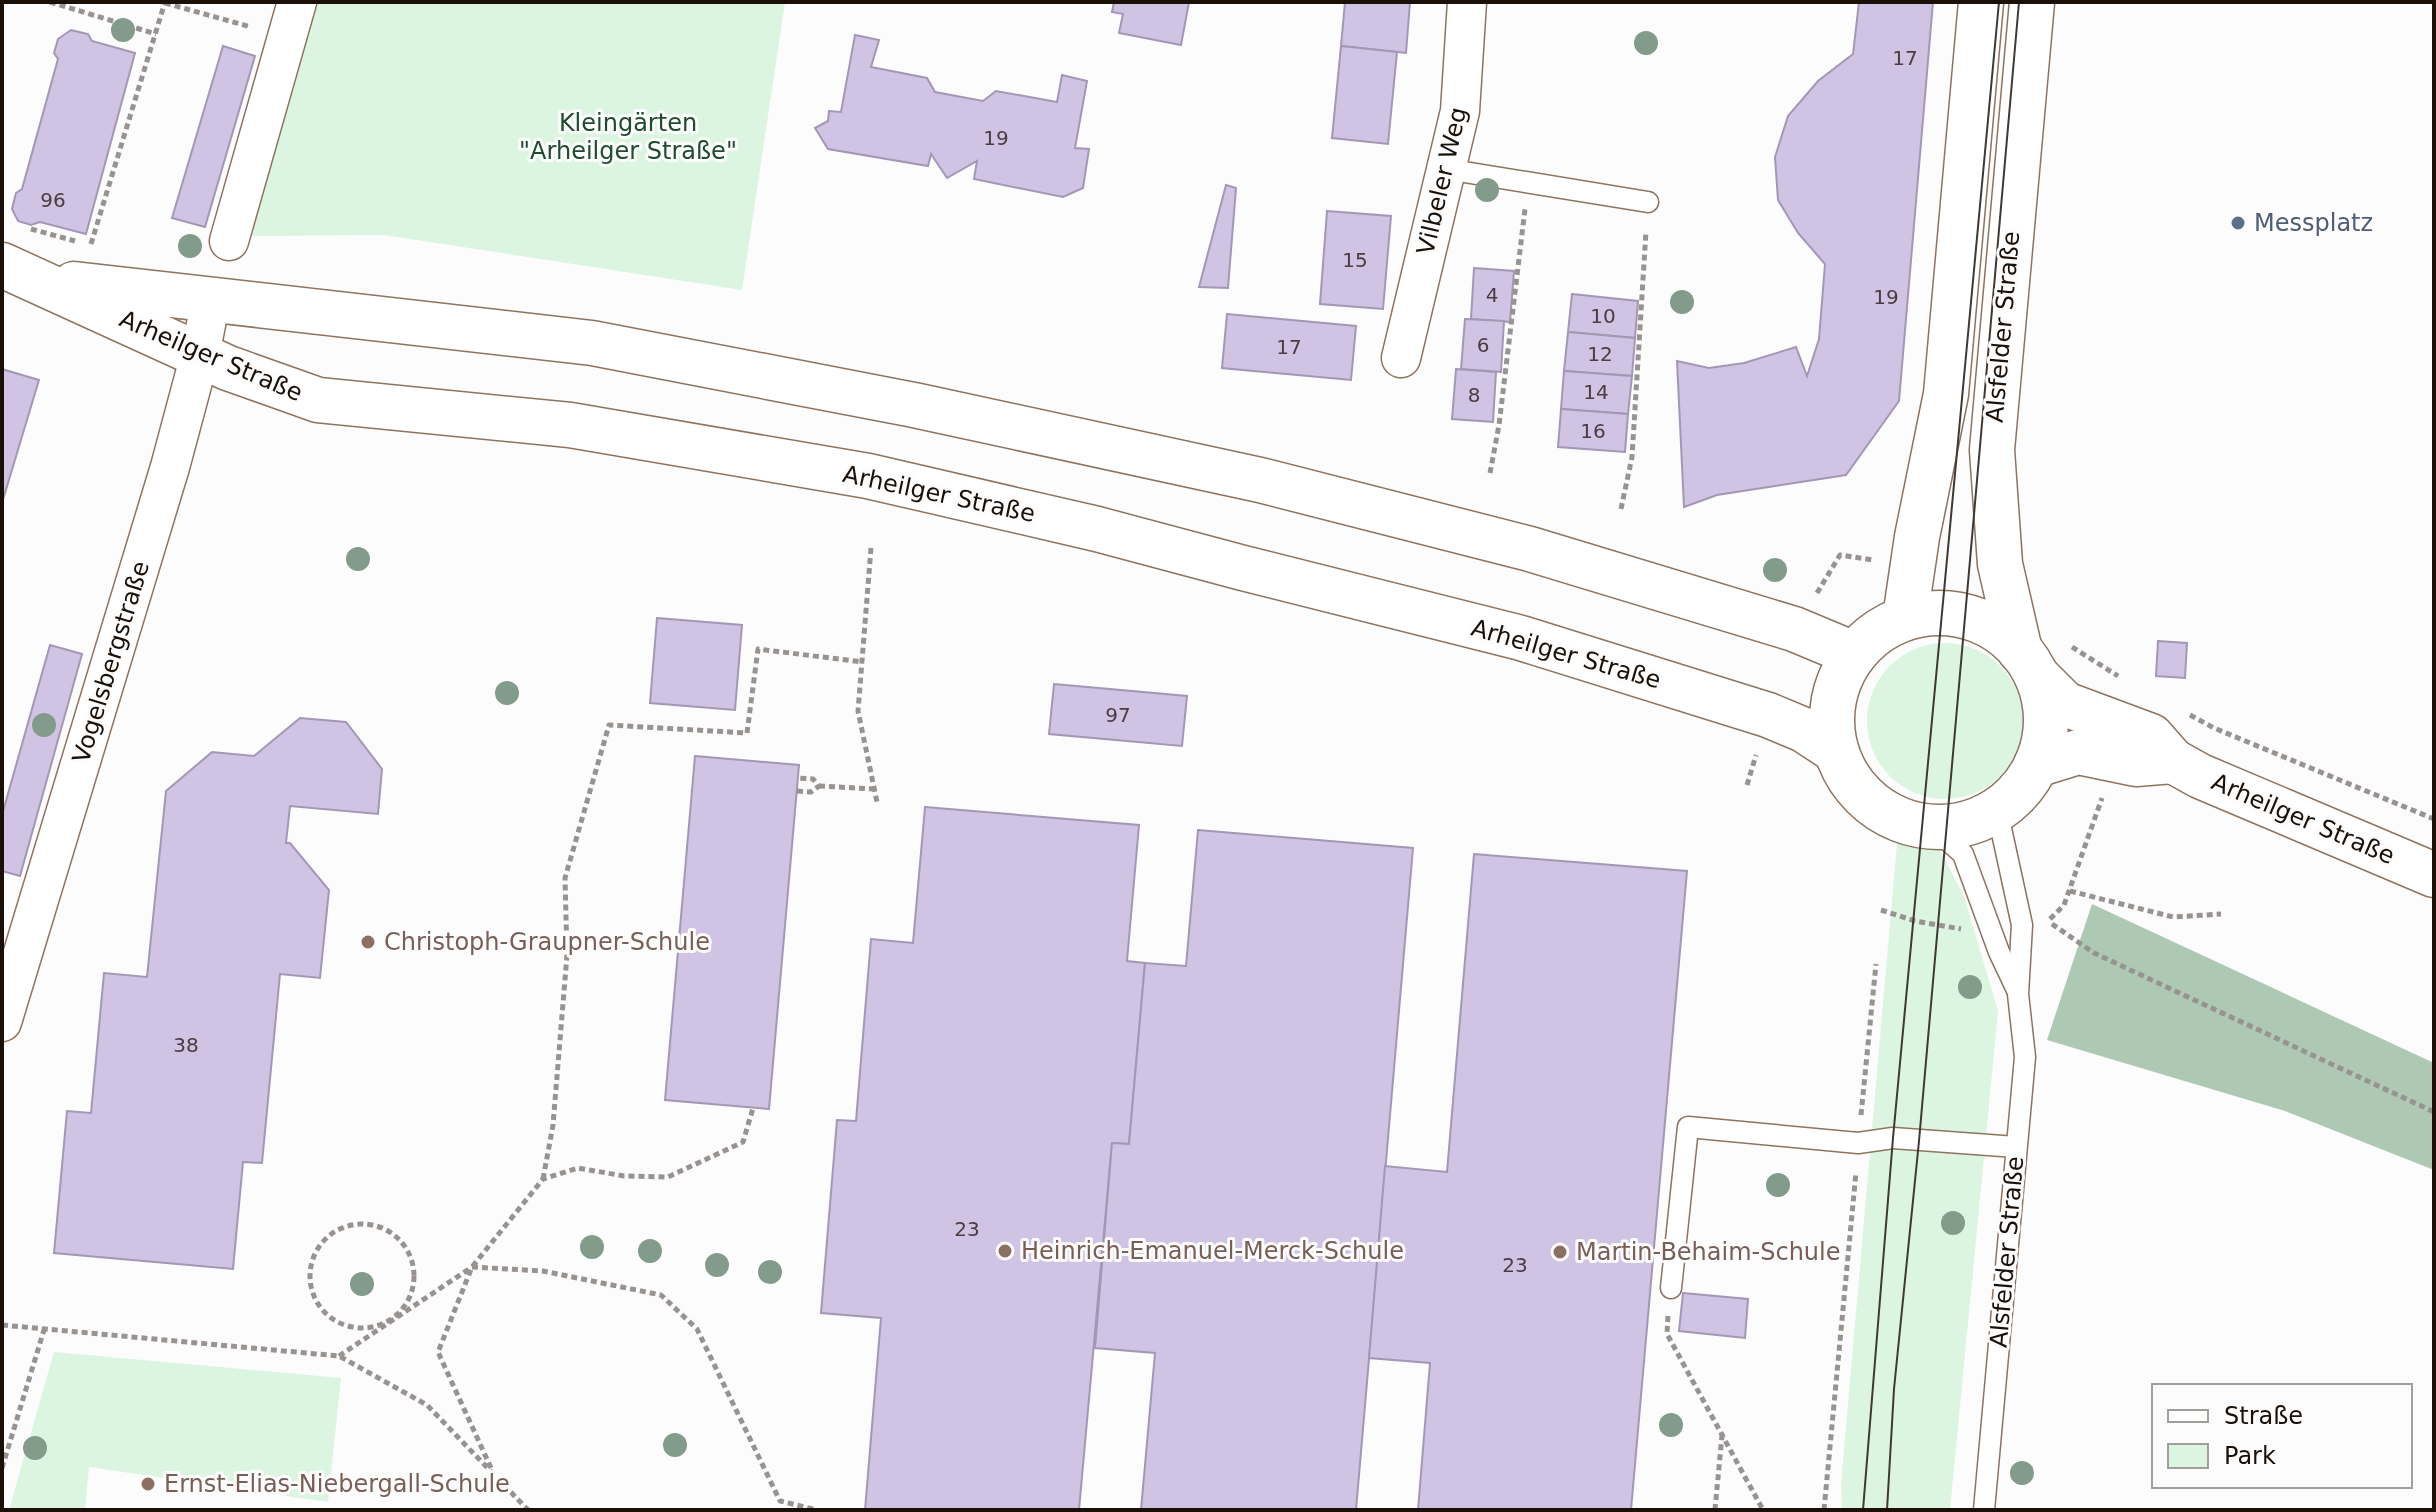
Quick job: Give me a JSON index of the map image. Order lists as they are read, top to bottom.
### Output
{
  "streets": {
    "street": [
      "Vilbeler Weg",
      "Alsfelder Straße",
      "Arheilger Straße",
      "Vogelsbergstraße"
    ]
  },
  "crossings": [
    ["Alsfelder Straße", "Arheilger Straße"],
    ["Arheilger Straße", "Vogelsbergstraße"]
  ],
  "parks": ["Kleingärten \"Arheilger Straße\""],
  "places": [
    "Messplatz",
    "Christoph-Graupner-Schule",
    "Heinrich-Emanuel-Merck-Schule",
    "Martin-Behaim-Schule",
    "Ernst-Elias-Niebergall-Schule"
  ],
  "house_numbers": [
    "17",
    "19",
    "96",
    "15",
    "4",
    "19",
    "10",
    "6",
    "17",
    "12",
    "14",
    "8",
    "16",
    "97",
    "38",
    "23",
    "23"
  ],
  "legend": ["Straße", "Park"]
}
